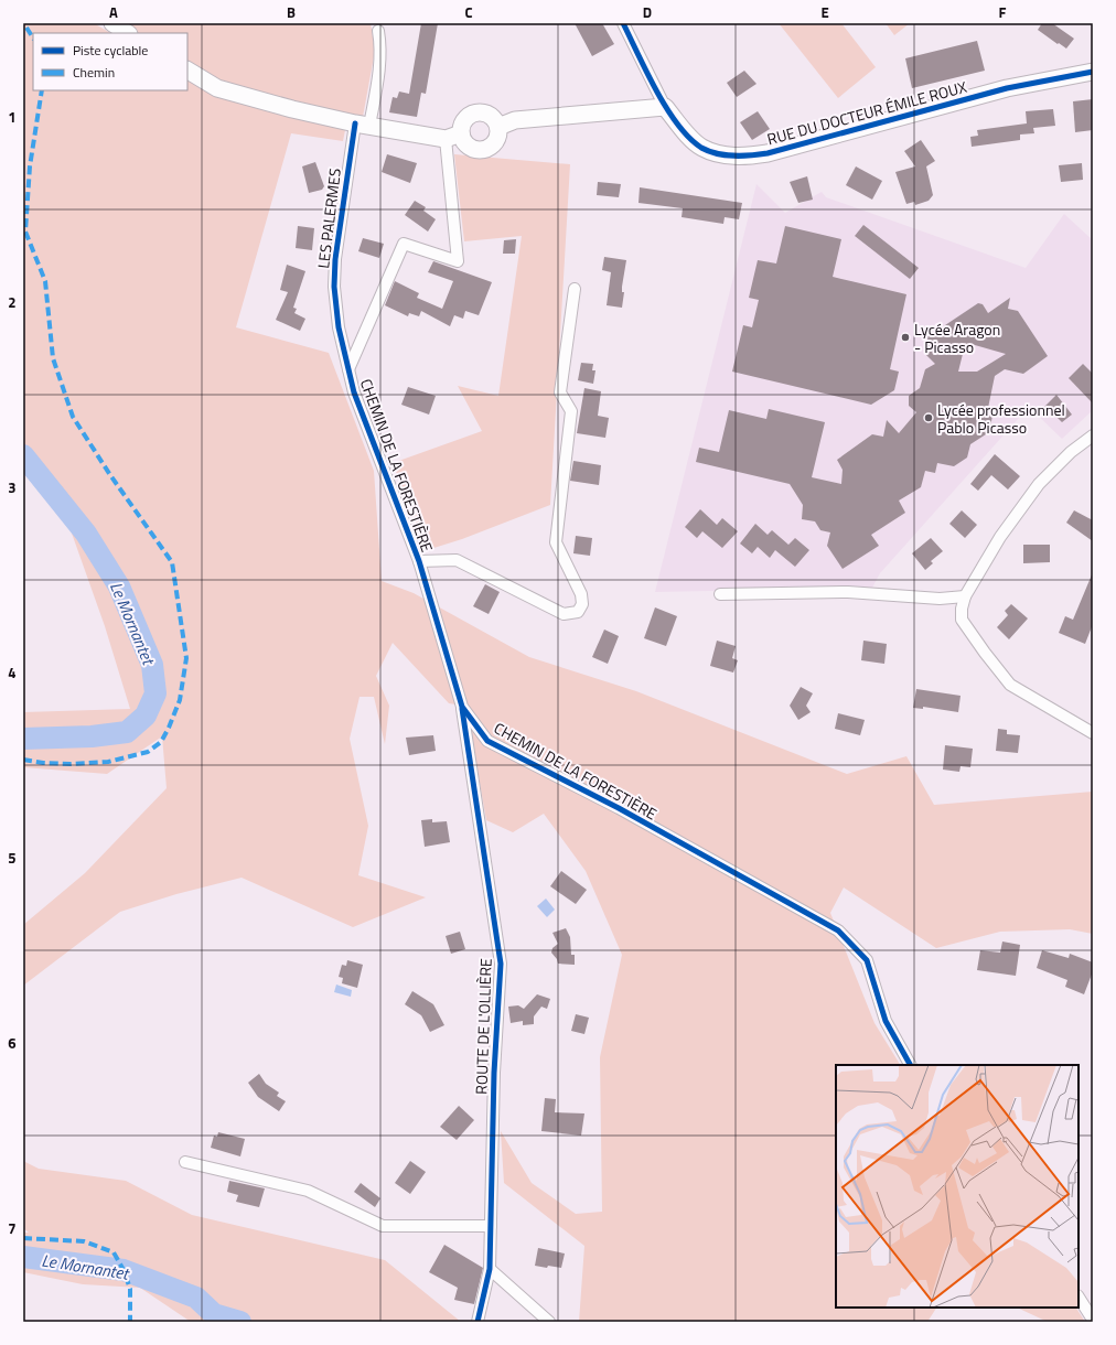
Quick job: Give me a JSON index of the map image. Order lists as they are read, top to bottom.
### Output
{
  "streets": {
    "street": [
      "RUE DU DOCTEUR ÉMILE ROUX",
      "LES PALERMES",
      "CHEMIN DE LA FORESTIÈRE",
      "ROUTE DE L'OLLIÈRE"
    ]
  },
  "crossings": [
    ["LES PALERMES", "CHEMIN DE LA FORESTIÈRE"],
    ["CHEMIN DE LA FORESTIÈRE", "ROUTE DE L'OLLIÈRE"]
  ],
  "water": ["Le Mornantet"],
  "places": ["Lycée Aragon - Picasso", "Lycée professionnel Pablo Picasso"],
  "legend": ["Piste cyclable", "Chemin"],
  "grid": {
    "columns": [
      "A",
      "B",
      "C",
      "D",
      "E",
      "F"
    ],
    "rows": [
      "1",
      "2",
      "3",
      "4",
      "5",
      "6",
      "7"
    ]
  }
}
